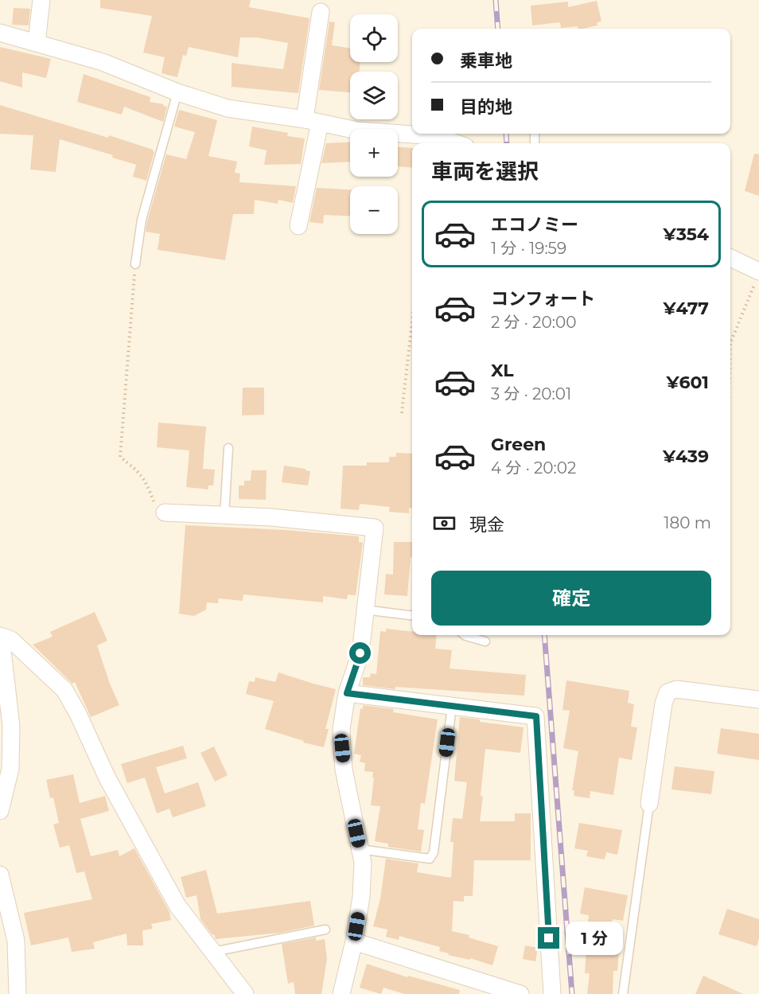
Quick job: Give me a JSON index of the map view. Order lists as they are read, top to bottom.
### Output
{
  "page": {
    "map_buttons": ["+", "−"],
    "banner": ["乗車地", "目的地"],
    "heading": "車両を選択",
    "list": [
      {
        "name": "エコノミー",
        "note": "1 分 · 19:59",
        "value": "¥354"
      },
      {
        "name": "コンフォート",
        "note": "2 分 · 20:00",
        "value": "¥477"
      },
      {
        "name": "XL",
        "note": "3 分 · 20:01",
        "value": "¥601"
      },
      {
        "name": "Green",
        "note": "4 分 · 20:02",
        "value": "¥439"
      }
    ],
    "pay": ["現金", "180 m"],
    "buttons": "確定",
    "bubble": "1 分"
  }
}
